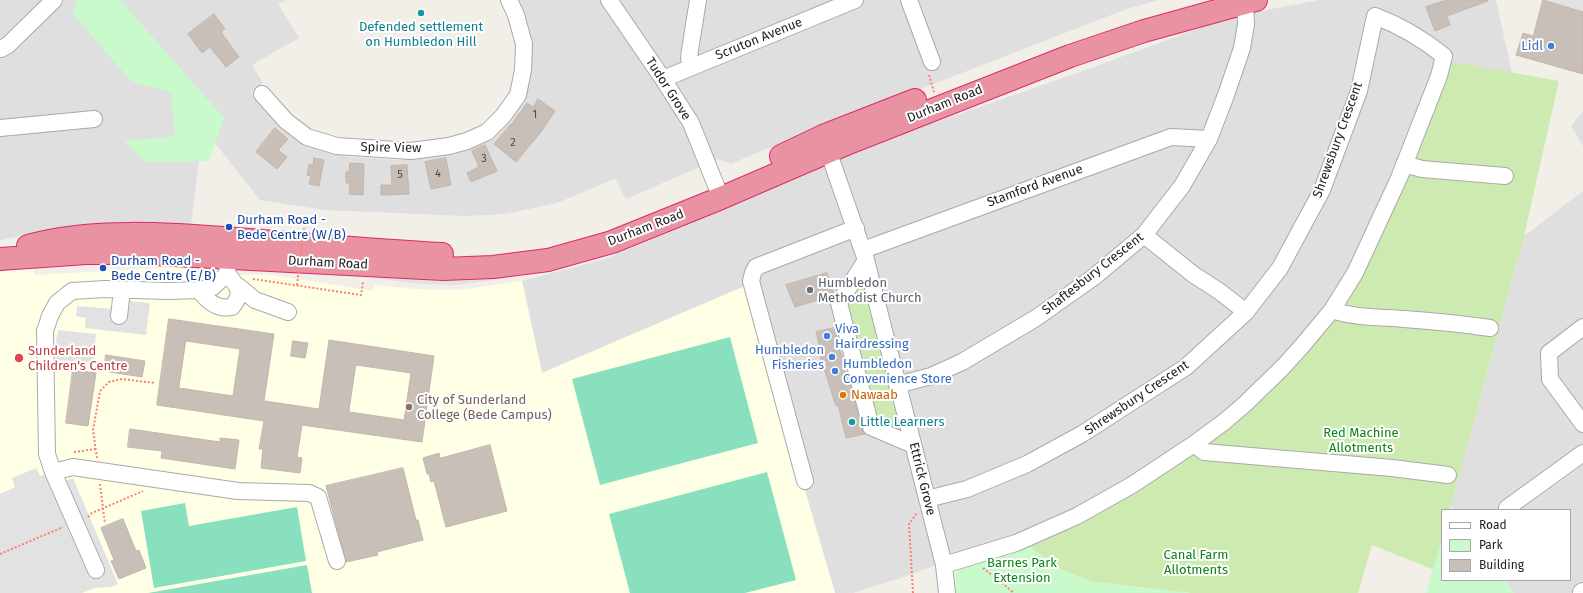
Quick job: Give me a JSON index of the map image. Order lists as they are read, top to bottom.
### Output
{
  "streets": {
    "highway": ["Durham Road"],
    "street": [
      "Scruton Avenue",
      "Tudor Grove",
      "Shrewsbury Crescent",
      "Spire View",
      "Stamford Avenue",
      "Shaftesbury Crescent",
      "Ettrick Grove"
    ]
  },
  "crossings": [
    ["Scruton Avenue", "Tudor Grove"],
    ["Tudor Grove", "Durham Road"],
    ["Durham Road", "Shaftesbury Crescent"],
    ["Durham Road", "Ettrick Grove"],
    ["Shrewsbury Crescent", "Ettrick Grove"],
    ["Stamford Avenue", "Shaftesbury Crescent"],
    ["Stamford Avenue", "Ettrick Grove"],
    ["Shaftesbury Crescent", "Ettrick Grove"]
  ],
  "parks": ["Red Machine Allotments", "Canal Farm Allotments", "Barnes Park Extension"],
  "places": [
    "Defended settlement on Humbledon Hill",
    "Lidl",
    "Durham Road - Bede Centre (W/B)",
    "Durham Road - Bede Centre (E/B)",
    "Humbledon Methodist Church",
    "Viva Hairdressing",
    "Humbledon Fisheries",
    "Sunderland Children's Centre",
    "Humbledon Convenience Store",
    "Nawaab",
    "City of Sunderland College (Bede Campus)",
    "Little Learners"
  ],
  "house_numbers": [
    "1",
    "2",
    "3",
    "4",
    "5"
  ],
  "legend": ["Road", "Park", "Building"]
}
